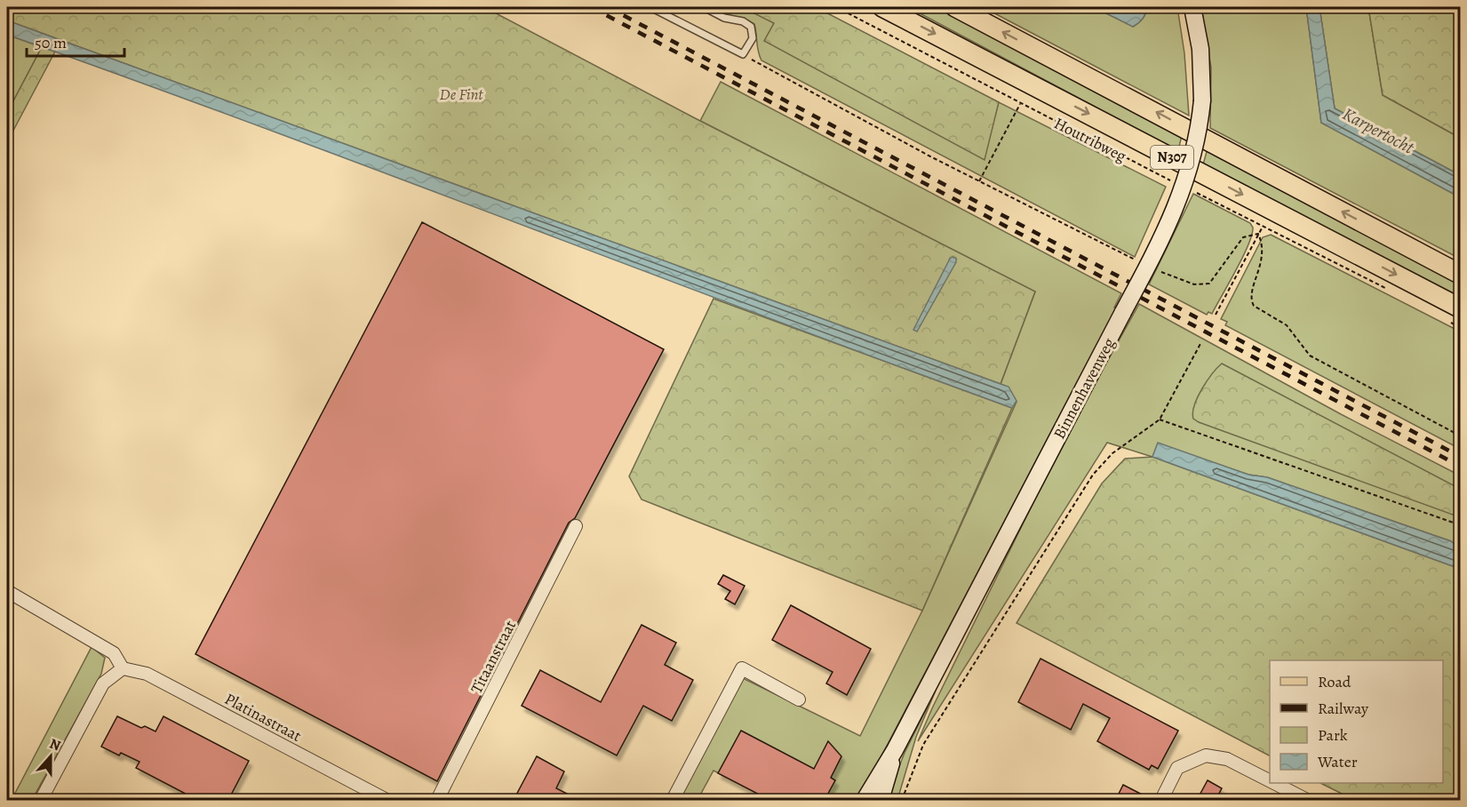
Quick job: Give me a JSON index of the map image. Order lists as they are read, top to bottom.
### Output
{
  "streets": {
    "main road": ["Houtribweg", "N307", "Binnenhavenweg"],
    "street": ["Titaanstraat", "Platinastraat"]
  },
  "water": ["Karpertocht"],
  "parks": ["De Fint"],
  "legend": [
    "Road",
    "Railway",
    "Park",
    "Water"
  ],
  "scale_bar": "50 m",
  "north": "top"
}
